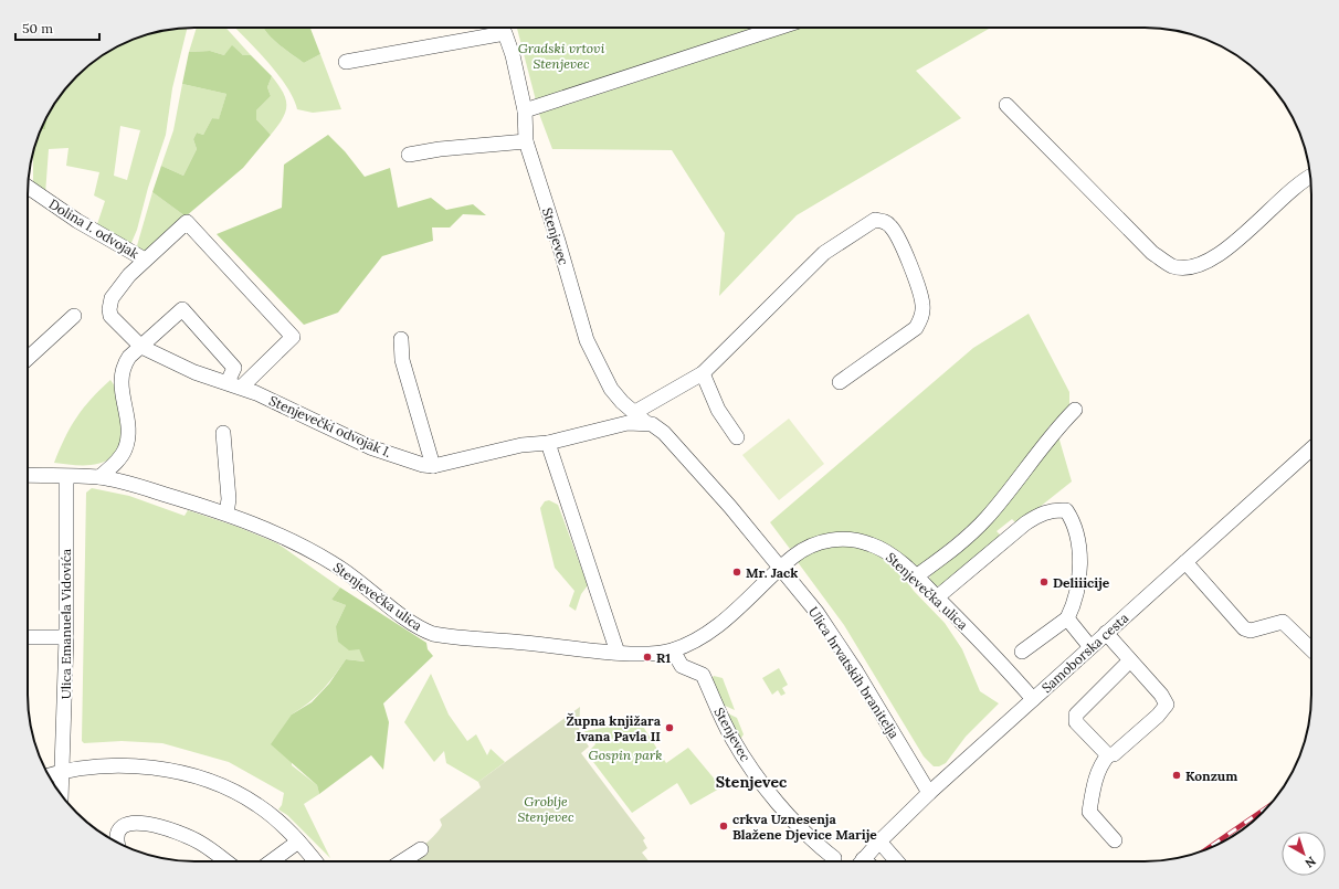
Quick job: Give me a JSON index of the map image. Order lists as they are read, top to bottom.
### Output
{
  "streets": {
    "street": [
      "Dolina I. odvojak",
      "Stenjevec",
      "Stenjevečki odvojak I.",
      "Stenjevečka ulica",
      "Ulica Emanuela Vidovića",
      "Samoborska cesta",
      "Ulica hrvatskih branitelja"
    ]
  },
  "crossings": [
    ["Dolina I. odvojak", "Stenjevečki odvojak I."],
    ["Stenjevec", "Stenjevečki odvojak I."],
    ["Stenjevec", "Stenjevečka ulica"],
    ["Stenjevec", "Ulica hrvatskih branitelja"],
    ["Stenjevečki odvojak I.", "Ulica hrvatskih branitelja"],
    ["Stenjevečka ulica", "Ulica Emanuela Vidovića"],
    ["Stenjevečka ulica", "Samoborska cesta"],
    ["Stenjevečka ulica", "Ulica hrvatskih branitelja"],
    ["Samoborska cesta", "Ulica hrvatskih branitelja"]
  ],
  "districts": ["Stenjevec"],
  "parks": ["Gradski vrtovi Stenjevec", "Gospin park", "Groblje Stenjevec"],
  "places": [
    "Mr. Jack",
    "Deliiicije",
    "R1",
    "Župna knjižara Ivana Pavla II",
    "Konzum",
    "crkva Uznesenja Blažene Djevice Marije"
  ],
  "scale_bar": "50 m",
  "north": "bottom right"
}
